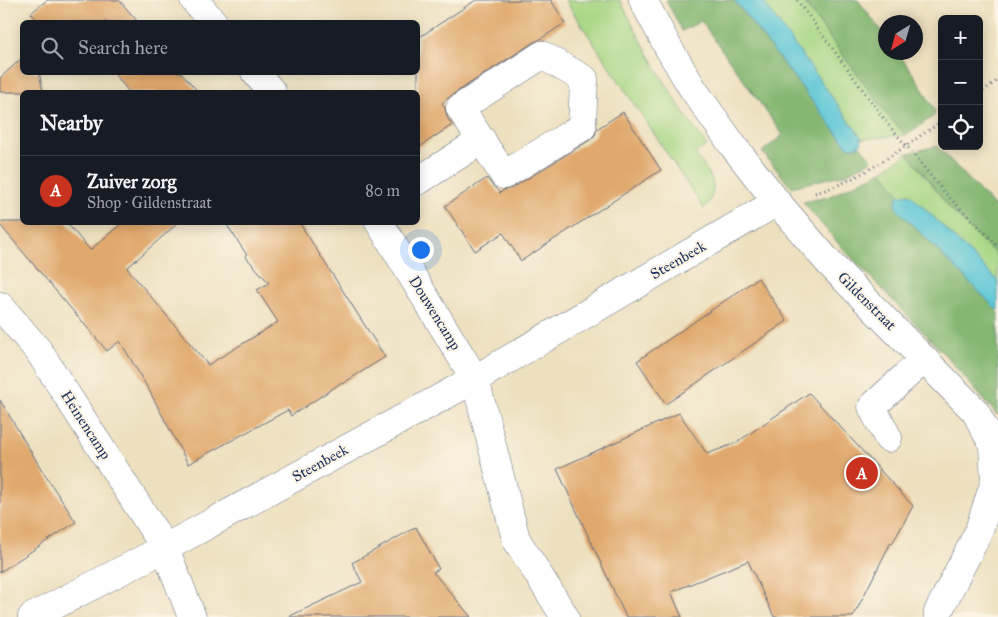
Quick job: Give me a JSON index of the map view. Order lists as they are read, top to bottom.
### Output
{
  "streets": {
    "street": [
      "Steenbeek",
      "Gildenstraat",
      "Douwencamp",
      "Heinencamp"
    ]
  },
  "crossings": [
    ["Steenbeek", "Gildenstraat"],
    ["Steenbeek", "Douwencamp"],
    ["Steenbeek", "Heinencamp"]
  ],
  "north": "bottom left",
  "page": {
    "map_buttons": ["+", "−"],
    "search": "Search here",
    "heading": "Nearby",
    "list": [
      {
        "mark": "A",
        "name": "Zuiver zorg",
        "note": "Shop · Gildenstraat",
        "value": "80 m"
      }
    ],
    "pins": "A"
  }
}
